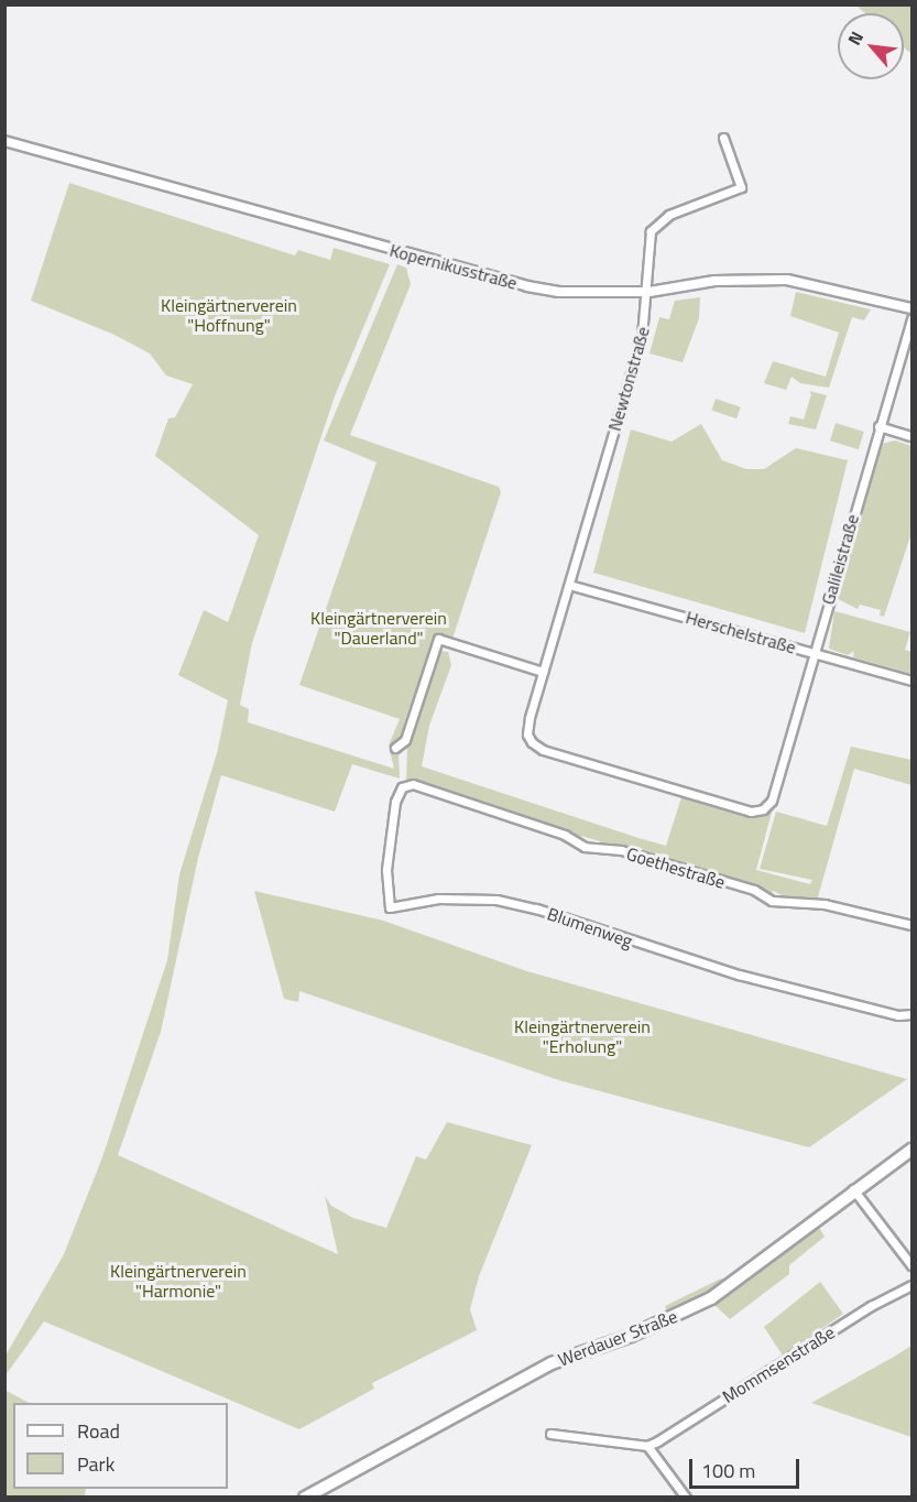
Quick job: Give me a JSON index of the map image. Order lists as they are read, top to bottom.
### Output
{
  "streets": {
    "main road": ["Werdauer Straße"],
    "street": [
      "Kopernikusstraße",
      "Newtonstraße",
      "Galileistraße",
      "Herschelstraße",
      "Goethestraße",
      "Blumenweg",
      "Mommsenstraße"
    ]
  },
  "crossings": [
    ["Kopernikusstraße", "Newtonstraße"],
    ["Newtonstraße", "Galileistraße"],
    ["Newtonstraße", "Herschelstraße"],
    ["Galileistraße", "Herschelstraße"],
    ["Goethestraße", "Blumenweg"]
  ],
  "parks": [
    "Kleingärtnerverein \"Hoffnung\"",
    "Kleingärtnerverein \"Dauerland\"",
    "Kleingärtnerverein \"Erholung\"",
    "Kleingärtnerverein \"Harmonie\""
  ],
  "legend": ["Road", "Park"],
  "scale_bar": "100 m",
  "north": "top left"
}
